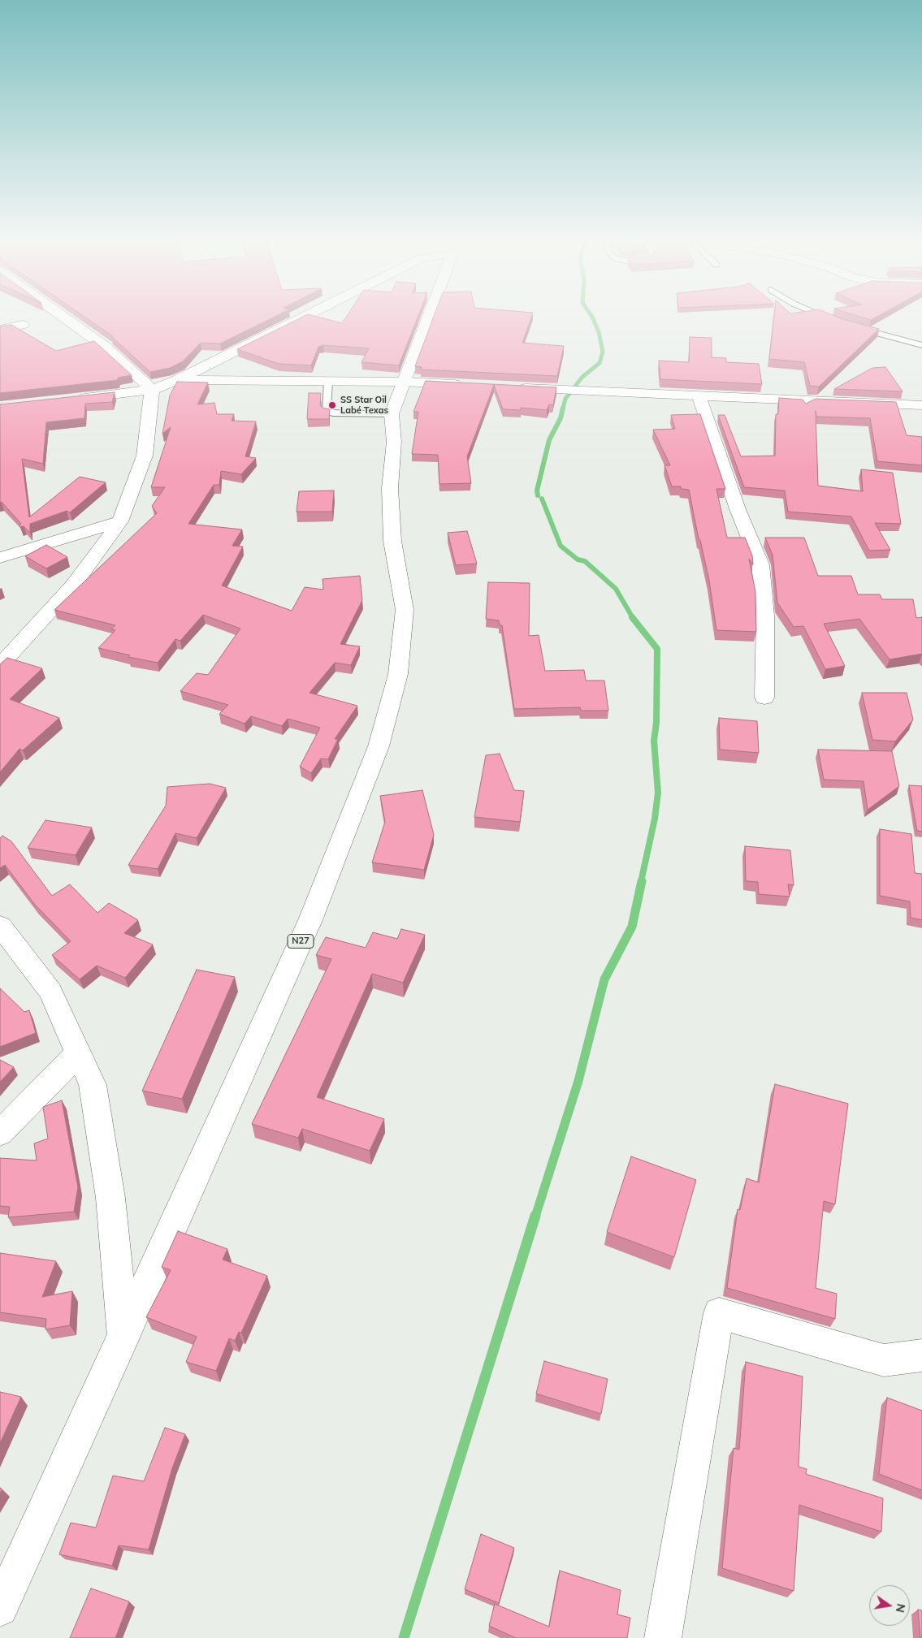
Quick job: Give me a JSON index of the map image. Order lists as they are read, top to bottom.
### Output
{
  "streets": {
    "street": ["N27"]
  },
  "places": ["SS Star Oil Labé Texas"],
  "north": "right"
}
